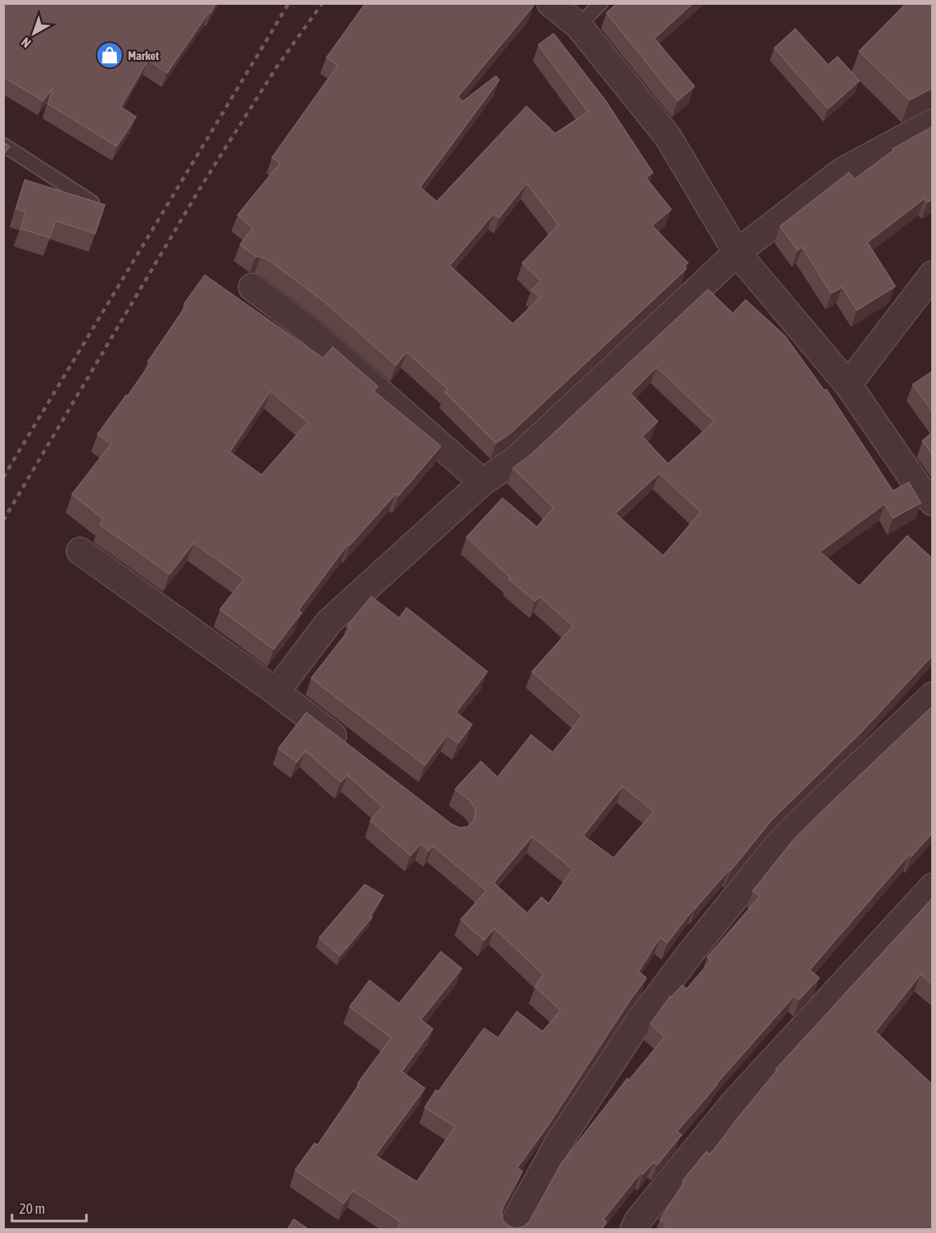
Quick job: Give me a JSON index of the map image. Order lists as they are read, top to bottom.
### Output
{
  "places": {
    "shop": ["Market"]
  },
  "scale_bar": "20 m",
  "north": "bottom left"
}
